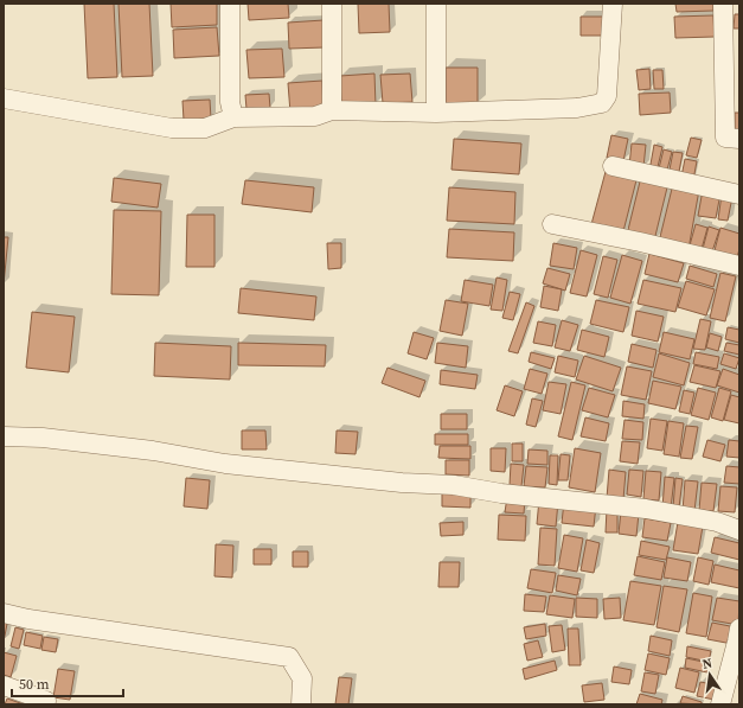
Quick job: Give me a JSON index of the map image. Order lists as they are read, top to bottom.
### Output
{
  "scale_bar": "50 m",
  "north": "top"
}
